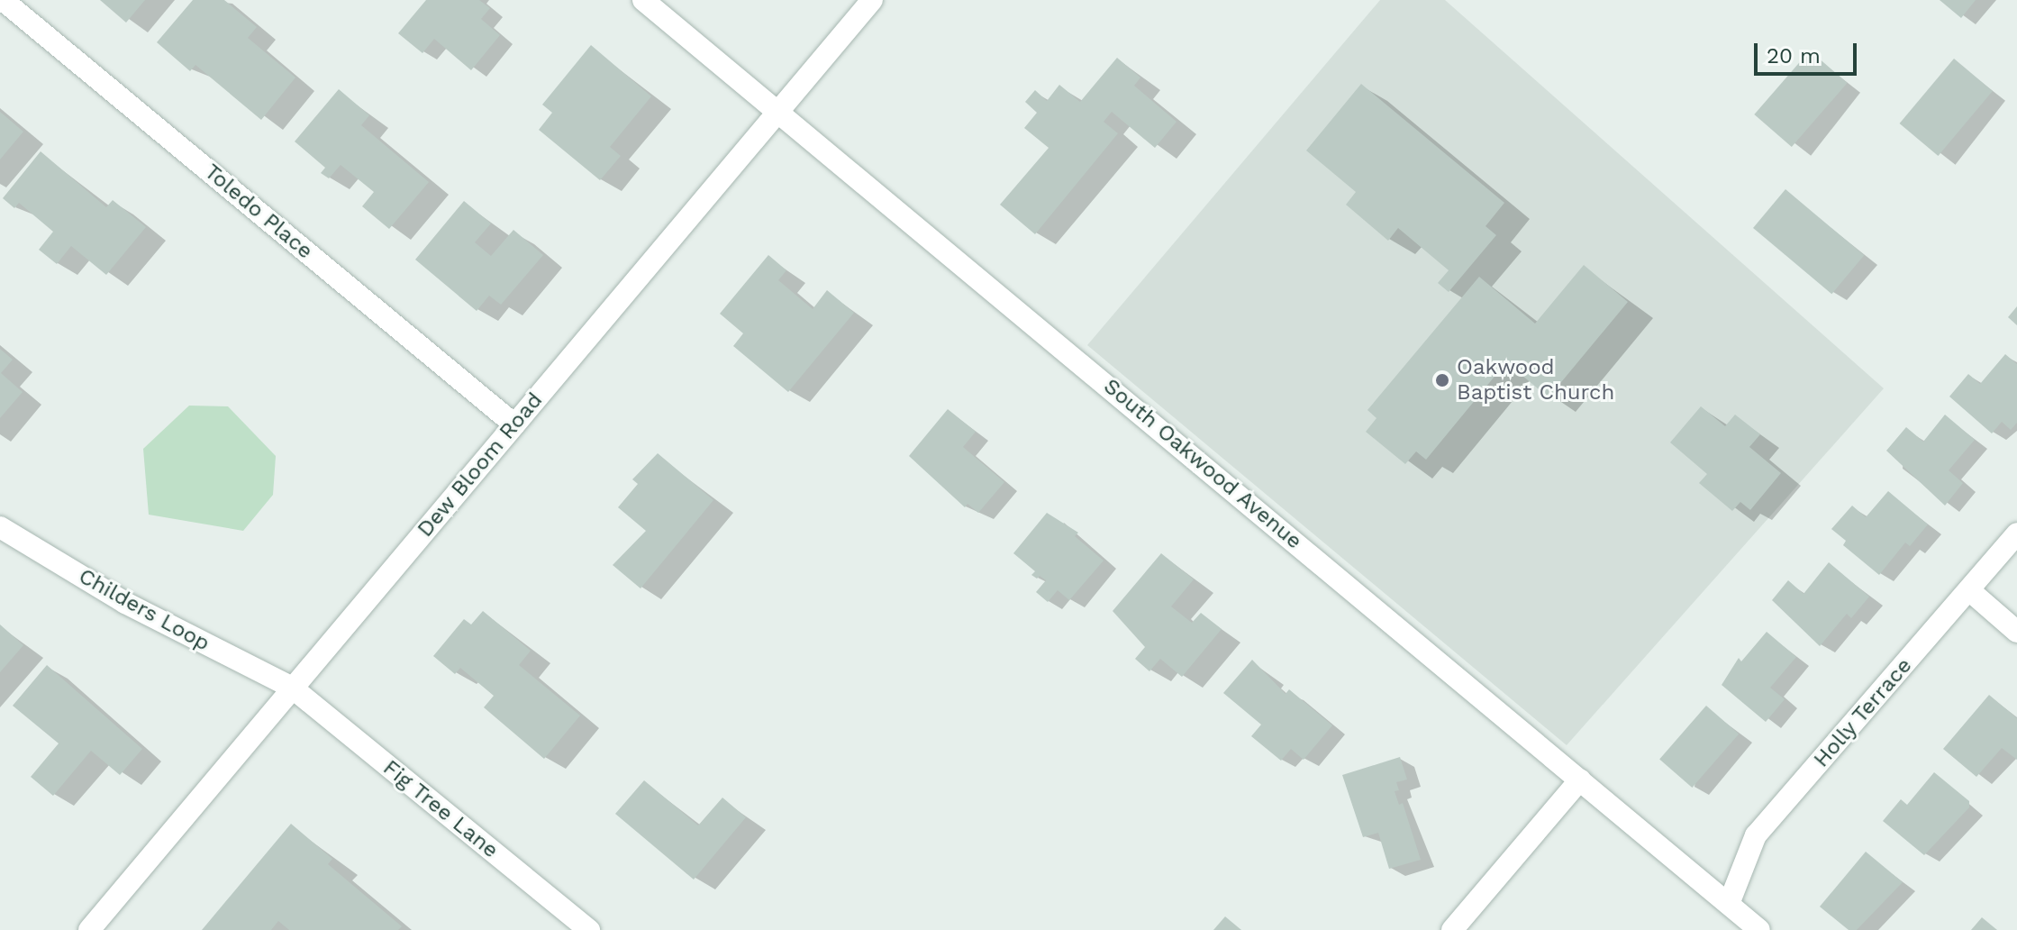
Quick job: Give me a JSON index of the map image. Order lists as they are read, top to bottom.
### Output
{
  "streets": {
    "street": [
      "Toledo Place",
      "South Oakwood Avenue",
      "Dew Bloom Road",
      "Childers Loop",
      "Holly Terrace",
      "Fig Tree Lane"
    ]
  },
  "crossings": [
    ["Toledo Place", "Dew Bloom Road"],
    ["South Oakwood Avenue", "Dew Bloom Road"],
    ["South Oakwood Avenue", "Holly Terrace"],
    ["Dew Bloom Road", "Childers Loop"],
    ["Dew Bloom Road", "Fig Tree Lane"],
    ["Childers Loop", "Fig Tree Lane"]
  ],
  "places": ["Oakwood Baptist Church"],
  "scale_bar": "20 m"
}
